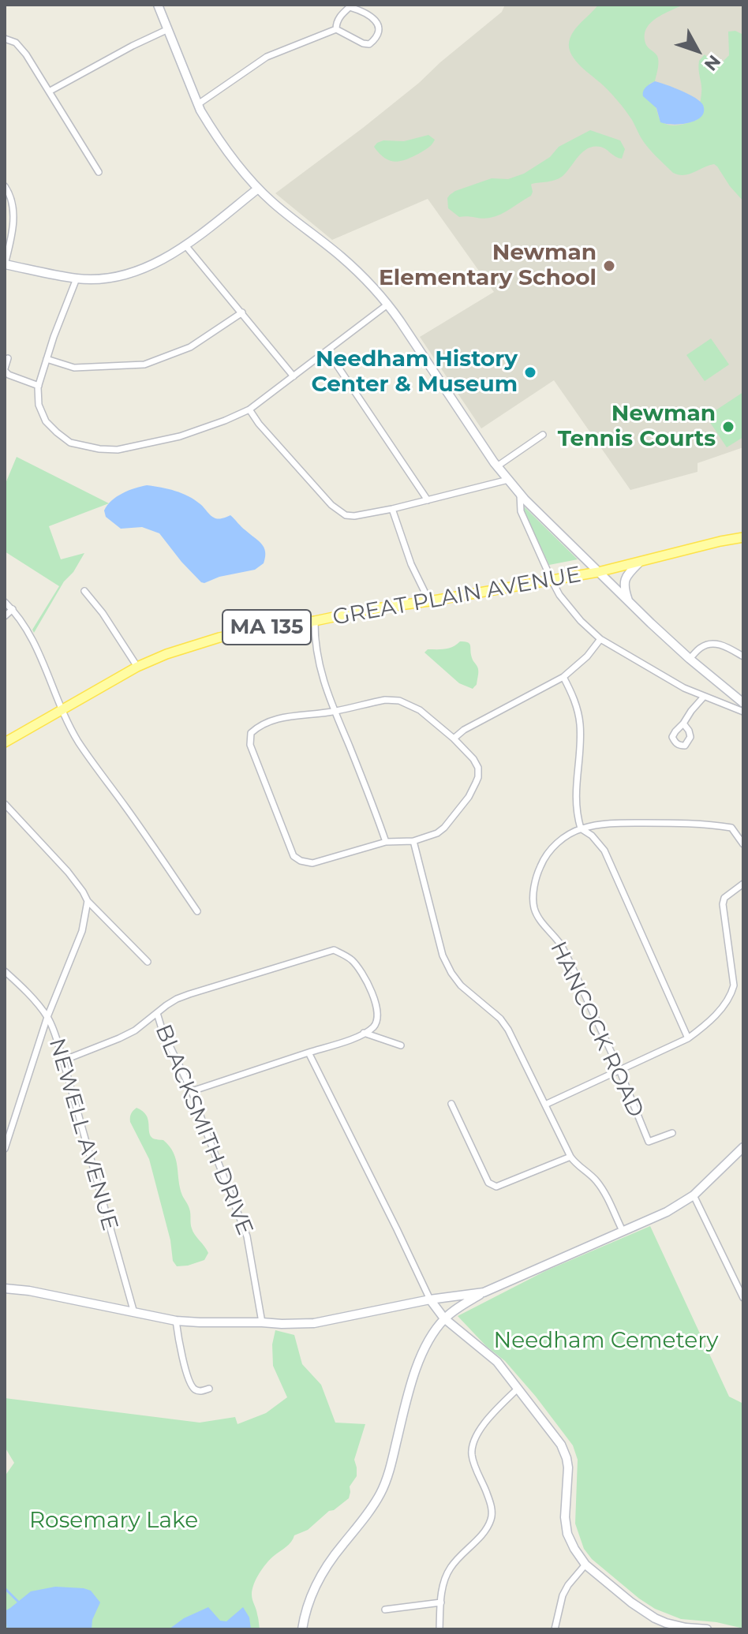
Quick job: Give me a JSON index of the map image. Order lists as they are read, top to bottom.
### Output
{
  "streets": {
    "main road": ["GREAT PLAIN AVENUE", "MA 135"],
    "street": ["HANCOCK ROAD", "BLACKSMITH DRIVE", "NEWELL AVENUE"]
  },
  "parks": ["Needham Cemetery", "Rosemary Lake"],
  "places": ["Newman Elementary School", "Needham History Center & Museum", "Newman Tennis Courts"],
  "north": "bottom right"
}
